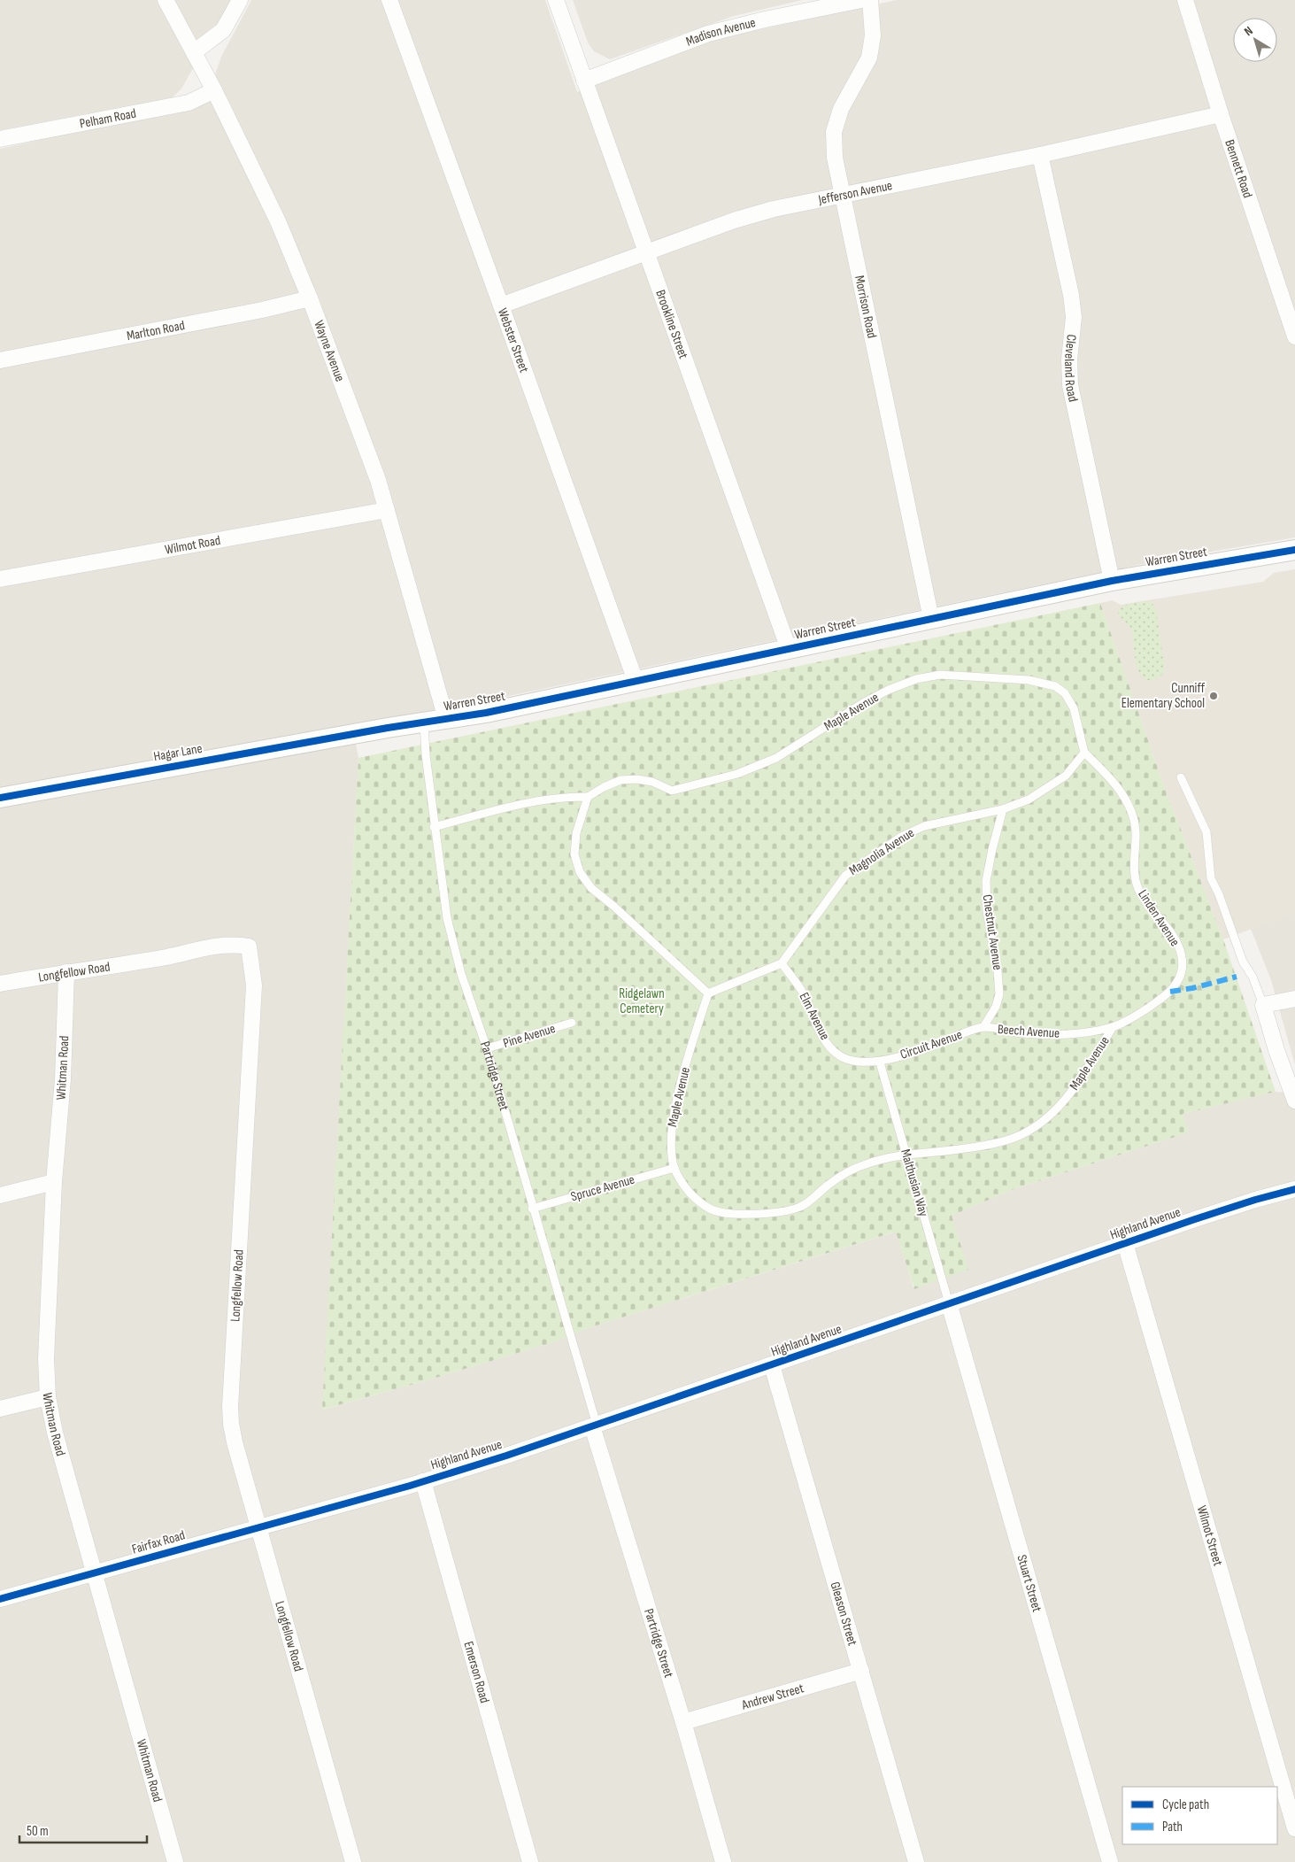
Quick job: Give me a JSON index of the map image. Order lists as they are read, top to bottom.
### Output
{
  "streets": {
    "street": [
      "Madison Avenue",
      "Pelham Road",
      "Bennett Road",
      "Jefferson Avenue",
      "Morrison Road",
      "Brookline Street",
      "Marlton Road",
      "Webster Street",
      "Wayne Avenue",
      "Cleveland Road",
      "Wilmot Road",
      "Warren Street",
      "Hagar Lane",
      "Longfellow Road",
      "Whitman Road",
      "Partridge Street",
      "Highland Avenue",
      "Wilmot Street",
      "Fairfax Road",
      "Stuart Street",
      "Gleason Street",
      "Emerson Road",
      "Andrew Street"
    ],
    "lane": [
      "Maple Avenue",
      "Magnolia Avenue",
      "Linden Avenue",
      "Chestnut Avenue",
      "Elm Avenue",
      "Beech Avenue",
      "Pine Avenue",
      "Circuit Avenue",
      "Malthusian Way",
      "Spruce Avenue"
    ]
  },
  "crossings": [
    ["Madison Avenue", "Brookline Street"],
    ["Pelham Road", "Wayne Avenue"],
    ["Bennett Road", "Jefferson Avenue"],
    ["Jefferson Avenue", "Morrison Road"],
    ["Jefferson Avenue", "Brookline Street"],
    ["Jefferson Avenue", "Webster Street"],
    ["Jefferson Avenue", "Cleveland Road"],
    ["Morrison Road", "Warren Street"],
    ["Brookline Street", "Warren Street"],
    ["Marlton Road", "Wayne Avenue"],
    ["Webster Street", "Warren Street"],
    ["Wayne Avenue", "Wilmot Road"],
    ["Wayne Avenue", "Warren Street"],
    ["Cleveland Road", "Warren Street"],
    ["Warren Street", "Hagar Lane"],
    ["Warren Street", "Partridge Street"],
    ["Maple Avenue", "Magnolia Avenue"],
    ["Maple Avenue", "Linden Avenue"],
    ["Maple Avenue", "Beech Avenue"],
    ["Maple Avenue", "Partridge Street"],
    ["Maple Avenue", "Malthusian Way"],
    ["Maple Avenue", "Spruce Avenue"],
    ["Magnolia Avenue", "Linden Avenue"],
    ["Magnolia Avenue", "Chestnut Avenue"],
    ["Magnolia Avenue", "Elm Avenue"],
    ["Linden Avenue", "Beech Avenue"],
    ["Chestnut Avenue", "Beech Avenue"],
    ["Chestnut Avenue", "Circuit Avenue"],
    ["Longfellow Road", "Whitman Road"],
    ["Longfellow Road", "Fairfax Road"],
    ["Elm Avenue", "Circuit Avenue"],
    ["Elm Avenue", "Malthusian Way"],
    ["Beech Avenue", "Circuit Avenue"],
    ["Pine Avenue", "Partridge Street"],
    ["Circuit Avenue", "Malthusian Way"],
    ["Whitman Road", "Fairfax Road"],
    ["Partridge Street", "Spruce Avenue"],
    ["Partridge Street", "Highland Avenue"],
    ["Partridge Street", "Andrew Street"],
    ["Malthusian Way", "Highland Avenue"],
    ["Malthusian Way", "Stuart Street"],
    ["Highland Avenue", "Wilmot Street"],
    ["Highland Avenue", "Fairfax Road"],
    ["Highland Avenue", "Stuart Street"],
    ["Highland Avenue", "Gleason Street"],
    ["Highland Avenue", "Emerson Road"],
    ["Gleason Street", "Andrew Street"]
  ],
  "parks": ["Ridgelawn Cemetery"],
  "places": ["Cunniff Elementary School"],
  "legend": ["Cycle path", "Path"],
  "scale_bar": "50 m",
  "north": "top left"
}
